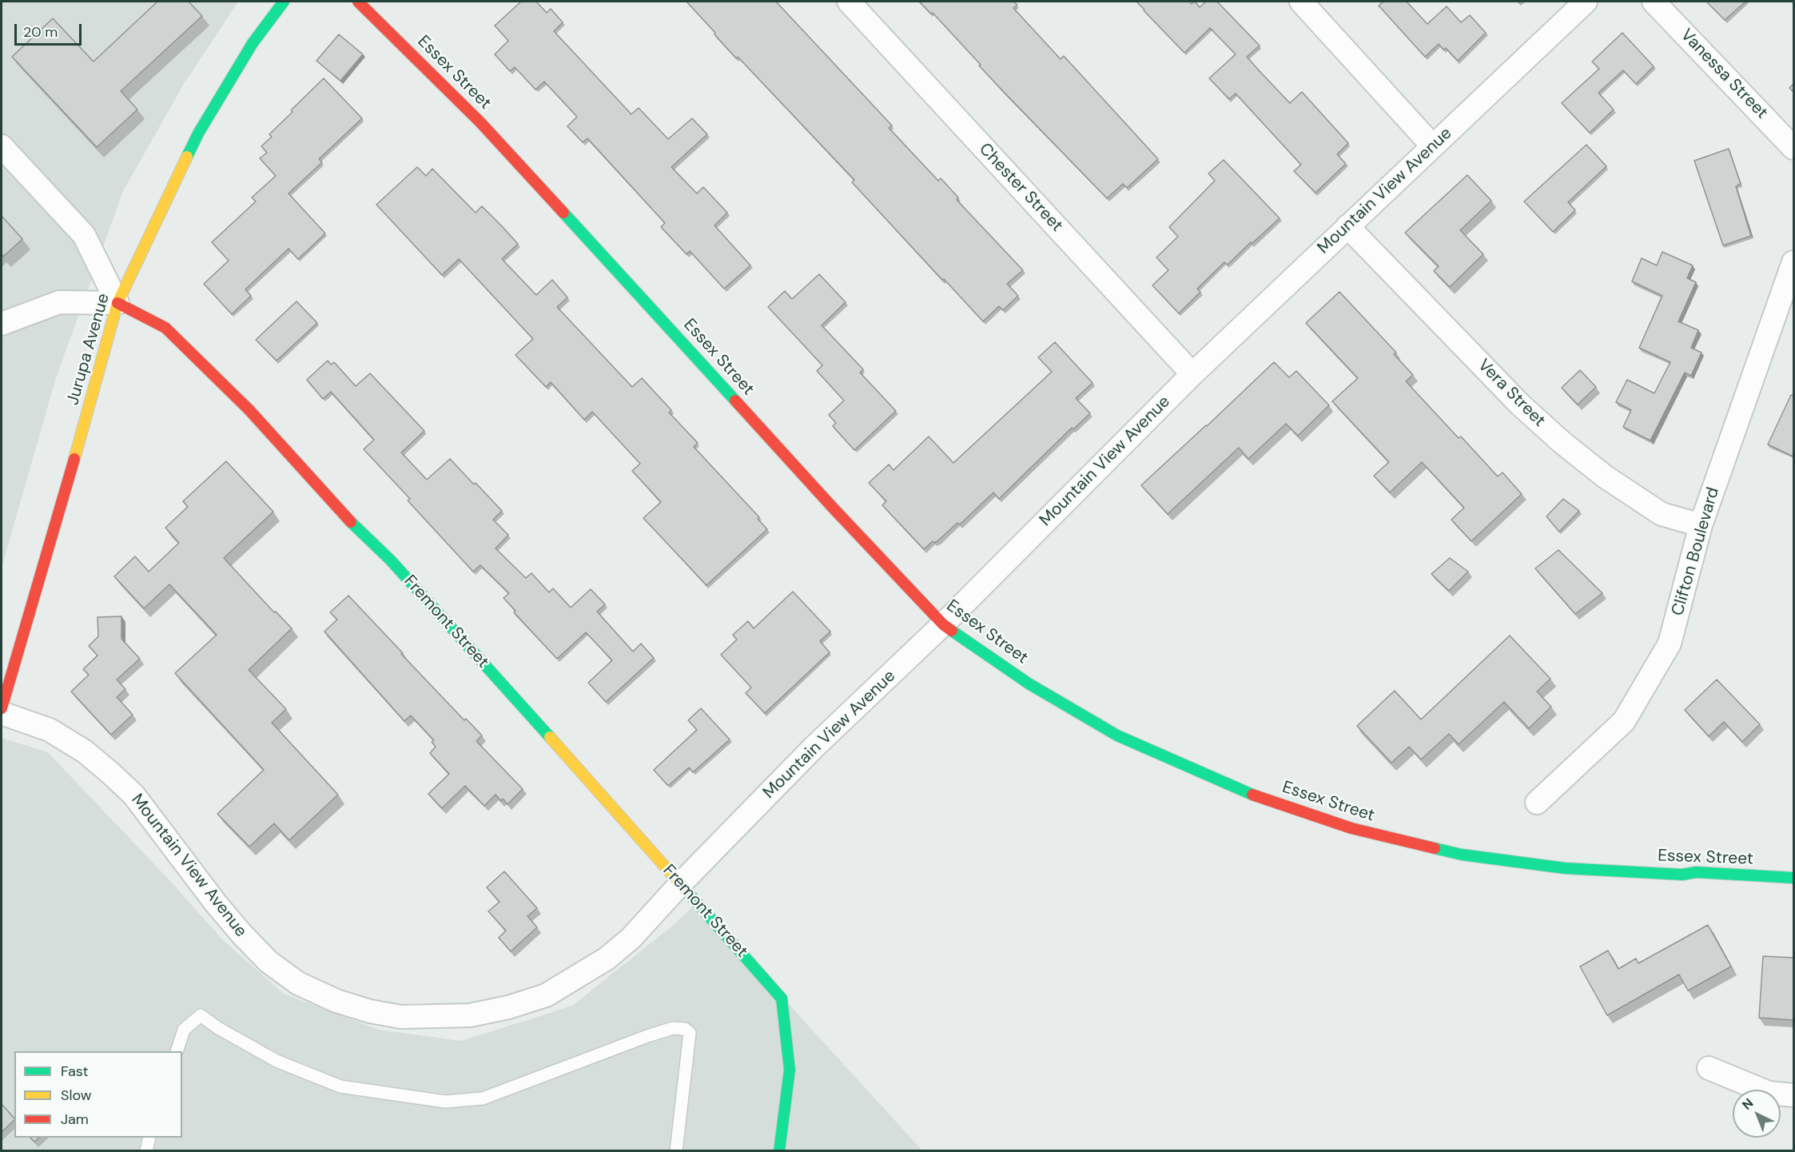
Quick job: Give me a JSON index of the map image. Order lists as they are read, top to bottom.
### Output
{
  "streets": {
    "street": [
      "Essex Street",
      "Vanessa Street",
      "Chester Street",
      "Mountain View Avenue",
      "Jurupa Avenue",
      "Vera Street",
      "Clifton Boulevard",
      "Fremont Street"
    ]
  },
  "crossings": [
    ["Essex Street", "Mountain View Avenue"],
    ["Chester Street", "Mountain View Avenue"],
    ["Mountain View Avenue", "Vera Street"],
    ["Mountain View Avenue", "Fremont Street"],
    ["Jurupa Avenue", "Fremont Street"],
    ["Vera Street", "Clifton Boulevard"]
  ],
  "legend": ["Fast", "Slow", "Jam"],
  "scale_bar": "20 m",
  "north": "top left"
}
